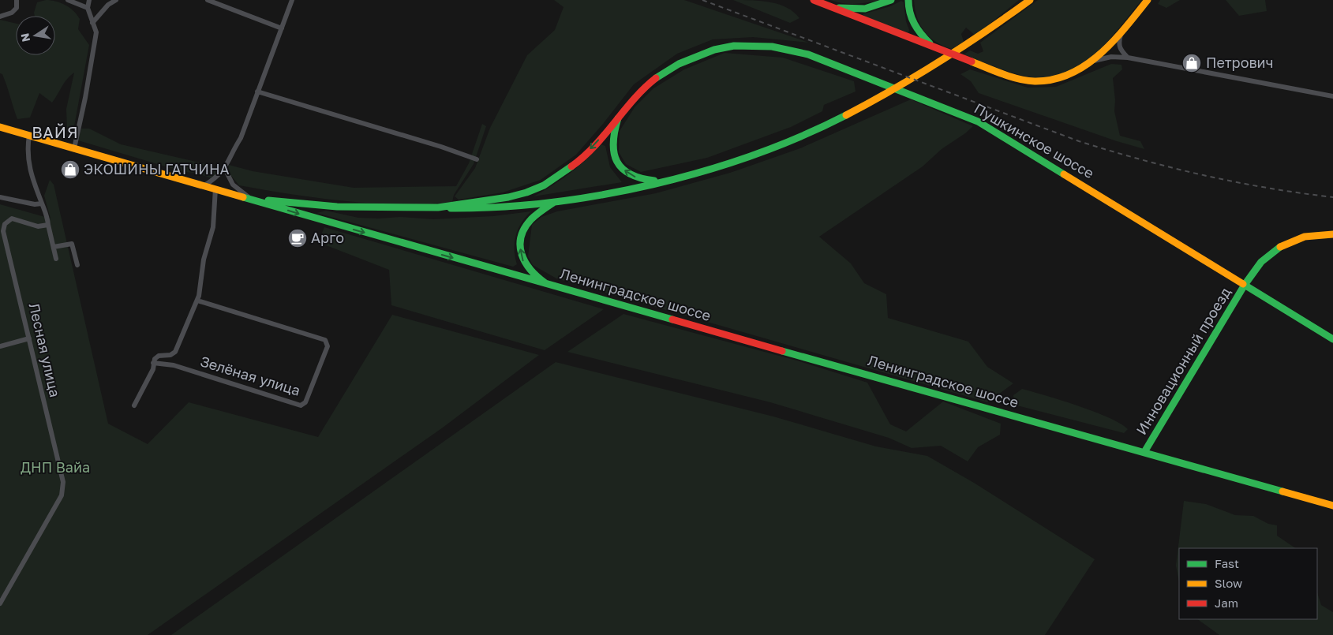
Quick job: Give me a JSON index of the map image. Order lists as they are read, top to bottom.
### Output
{
  "streets": {
    "main road": ["Пушкинское шоссе", "Ленинградское шоссе", "Инновационный проезд"],
    "street": ["Лесная улица", "Зелёная улица"]
  },
  "crossings": [
    ["Пушкинское шоссе", "Инновационный проезд"],
    ["Ленинградское шоссе", "Инновационный проезд"]
  ],
  "districts": ["ВАЙЯ"],
  "parks": ["ДНП Вайа"],
  "places": {
    "shop": ["Петрович", "ЭКОШИНЫ ГАТЧИНА"],
    "cafe": ["Арго"]
  },
  "legend": ["Fast", "Slow", "Jam"],
  "north": "left"
}
